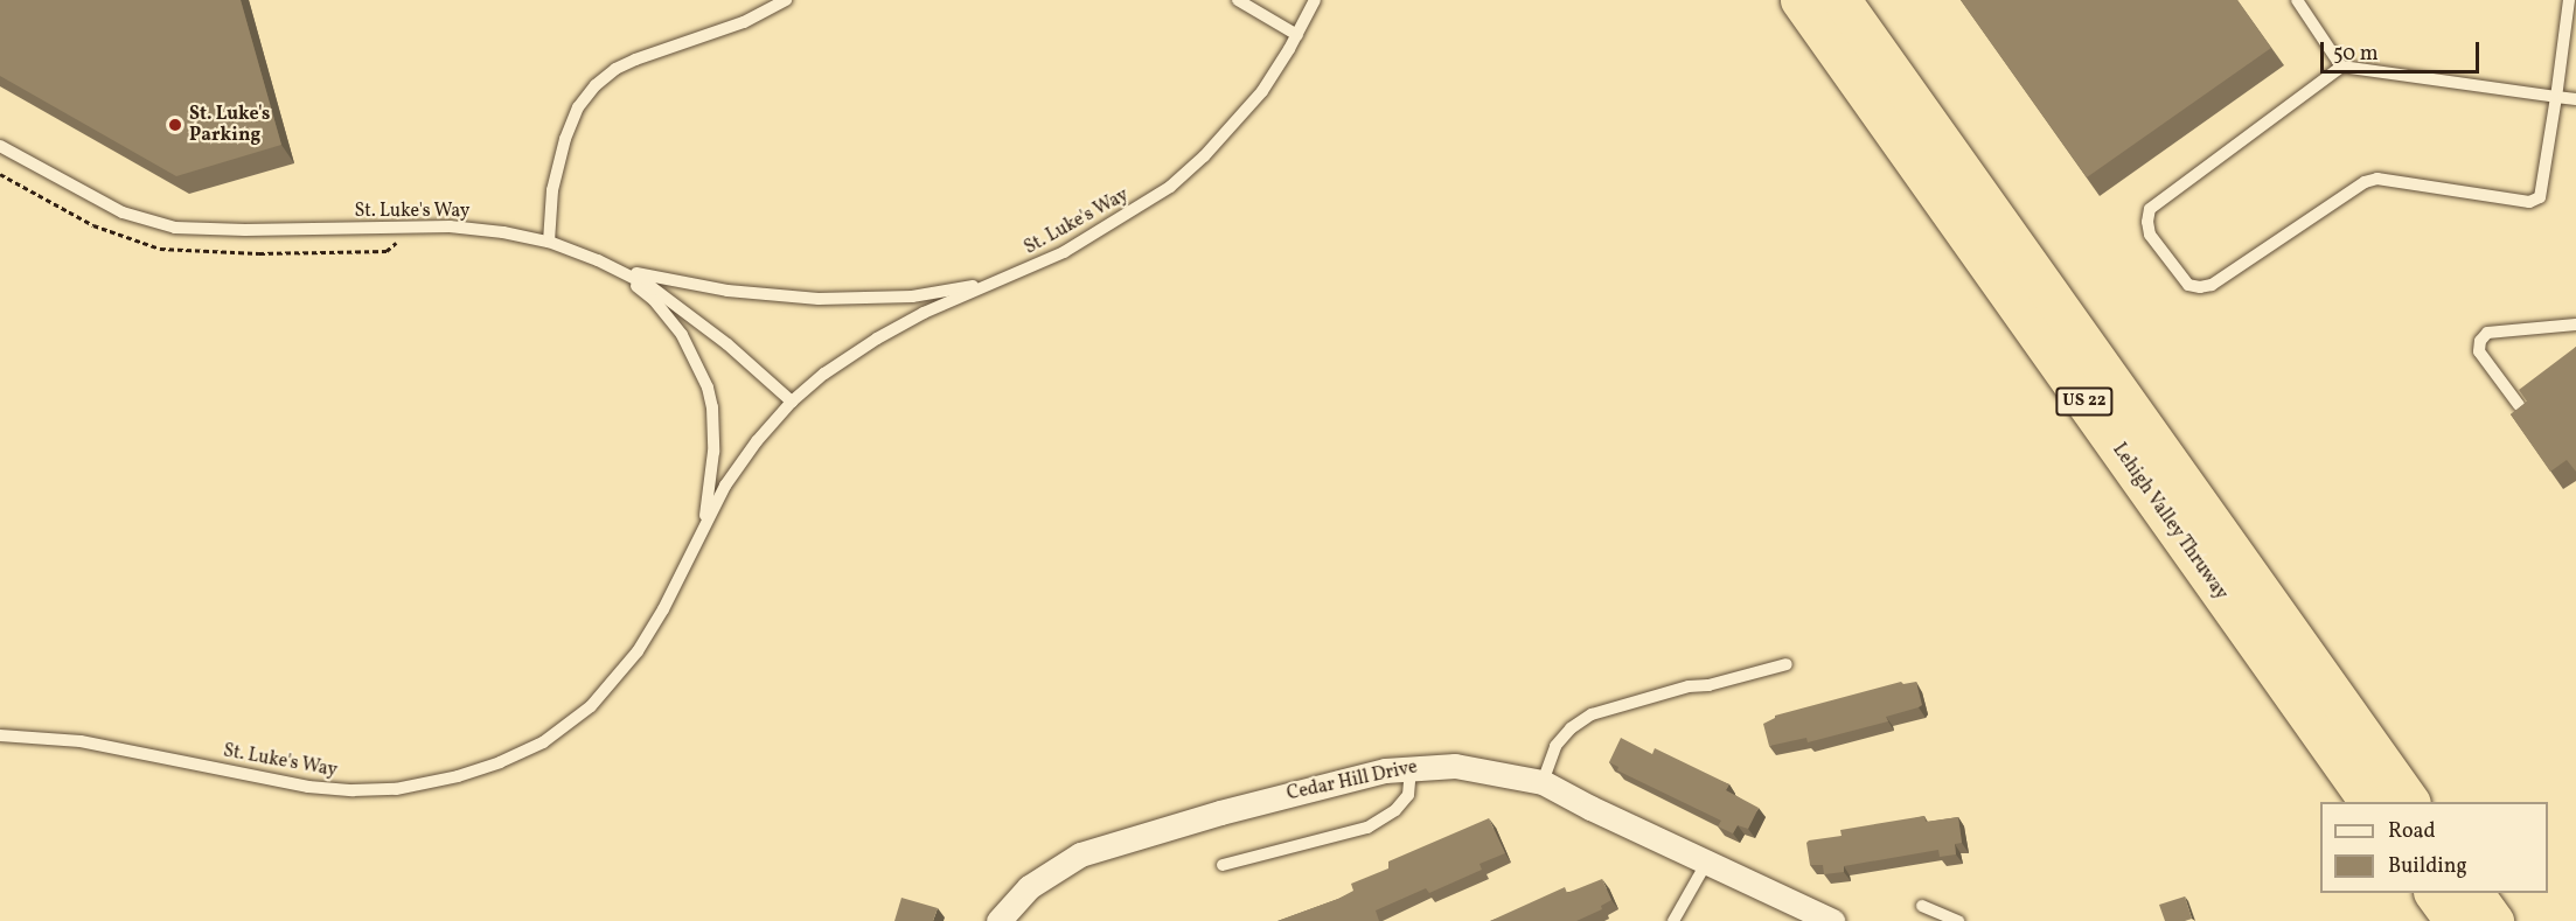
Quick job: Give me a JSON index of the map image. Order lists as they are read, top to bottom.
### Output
{
  "streets": {
    "highway": ["US 22", "Lehigh Valley Thruway"],
    "street": ["Cedar Hill Drive"],
    "lane": ["St. Luke's Way"]
  },
  "places": ["St. Luke's Parking"],
  "legend": ["Road", "Building"],
  "scale_bar": "50 m"
}
